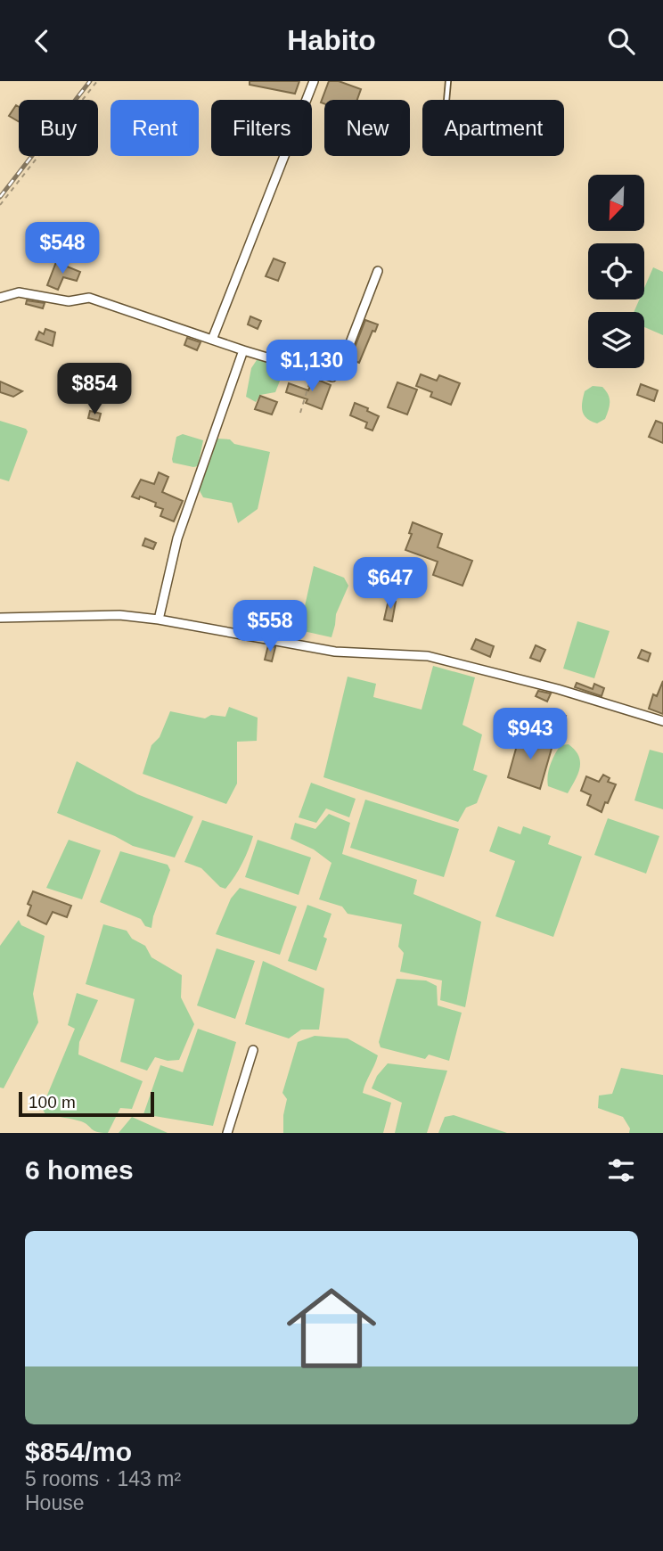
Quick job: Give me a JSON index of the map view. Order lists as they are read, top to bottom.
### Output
{
  "scale_bar": "100 m",
  "north": "bottom left",
  "page": {
    "header": "Habito",
    "chip": [
      "Buy",
      "Rent",
      "Filters",
      "New",
      "Apartment"
    ],
    "price": [
      "$548",
      "$1,130",
      "$854",
      "$647",
      "$558",
      "$943"
    ],
    "scale": "100 m",
    "heading": "6 homes",
    "list": [
      {
        "name": "$854/mo",
        "note": "5 rooms · 143 m² · House"
      }
    ]
  }
}
